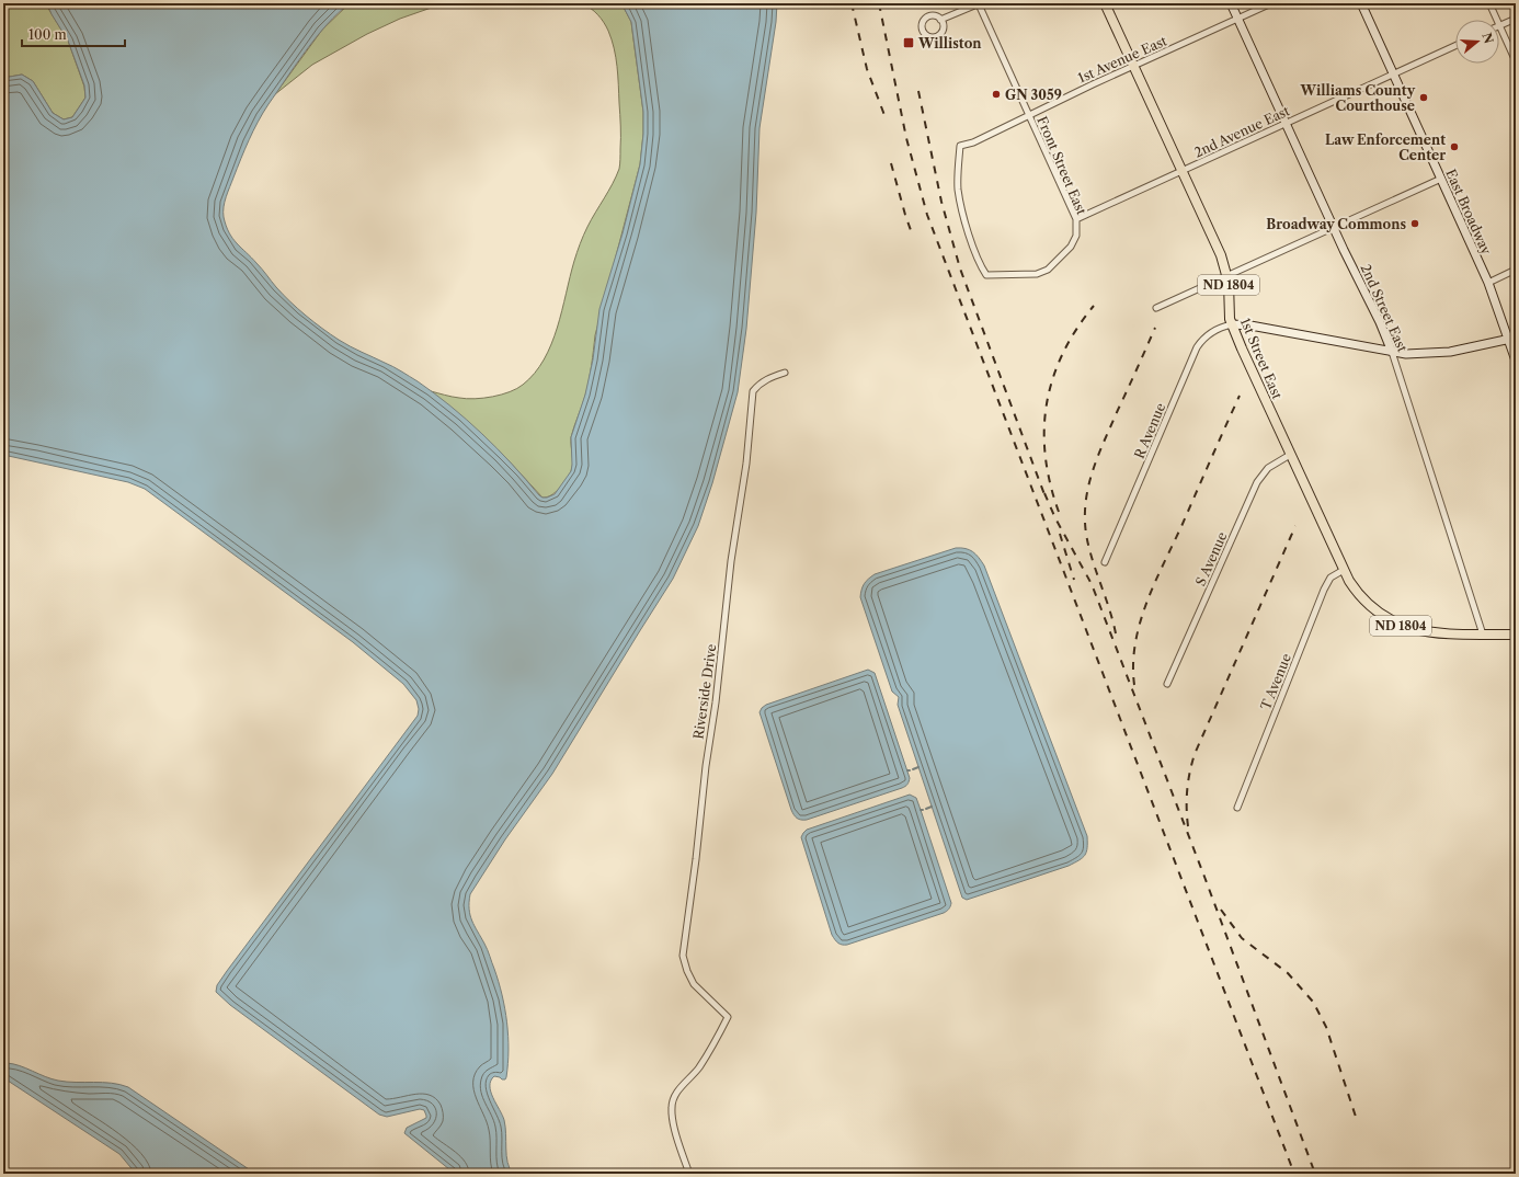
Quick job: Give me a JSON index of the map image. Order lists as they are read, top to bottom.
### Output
{
  "streets": {
    "main road": ["ND 1804", "1st Street East"],
    "street": [
      "1st Avenue East",
      "2nd Avenue East",
      "Front Street East",
      "East Broadway",
      "2nd Street East",
      "R Avenue",
      "S Avenue",
      "T Avenue",
      "Riverside Drive"
    ]
  },
  "crossings": [
    ["1st Avenue East", "Front Street East"],
    ["1st Avenue East", "2nd Street East"],
    ["1st Avenue East", "1st Street East"],
    ["2nd Avenue East", "Front Street East"],
    ["2nd Avenue East", "East Broadway"],
    ["2nd Avenue East", "2nd Street East"],
    ["2nd Avenue East", "1st Street East"],
    ["ND 1804", "2nd Street East"],
    ["ND 1804", "1st Street East"],
    ["2nd Street East", "1st Street East"],
    ["1st Street East", "R Avenue"],
    ["1st Street East", "S Avenue"],
    ["1st Street East", "T Avenue"]
  ],
  "places": {
    "transit": ["Williston"],
    "other": [
      "GN 3059",
      "Williams County Courthouse",
      "Law Enforcement Center",
      "Broadway Commons"
    ]
  },
  "scale_bar": "100 m",
  "north": "right"
}
